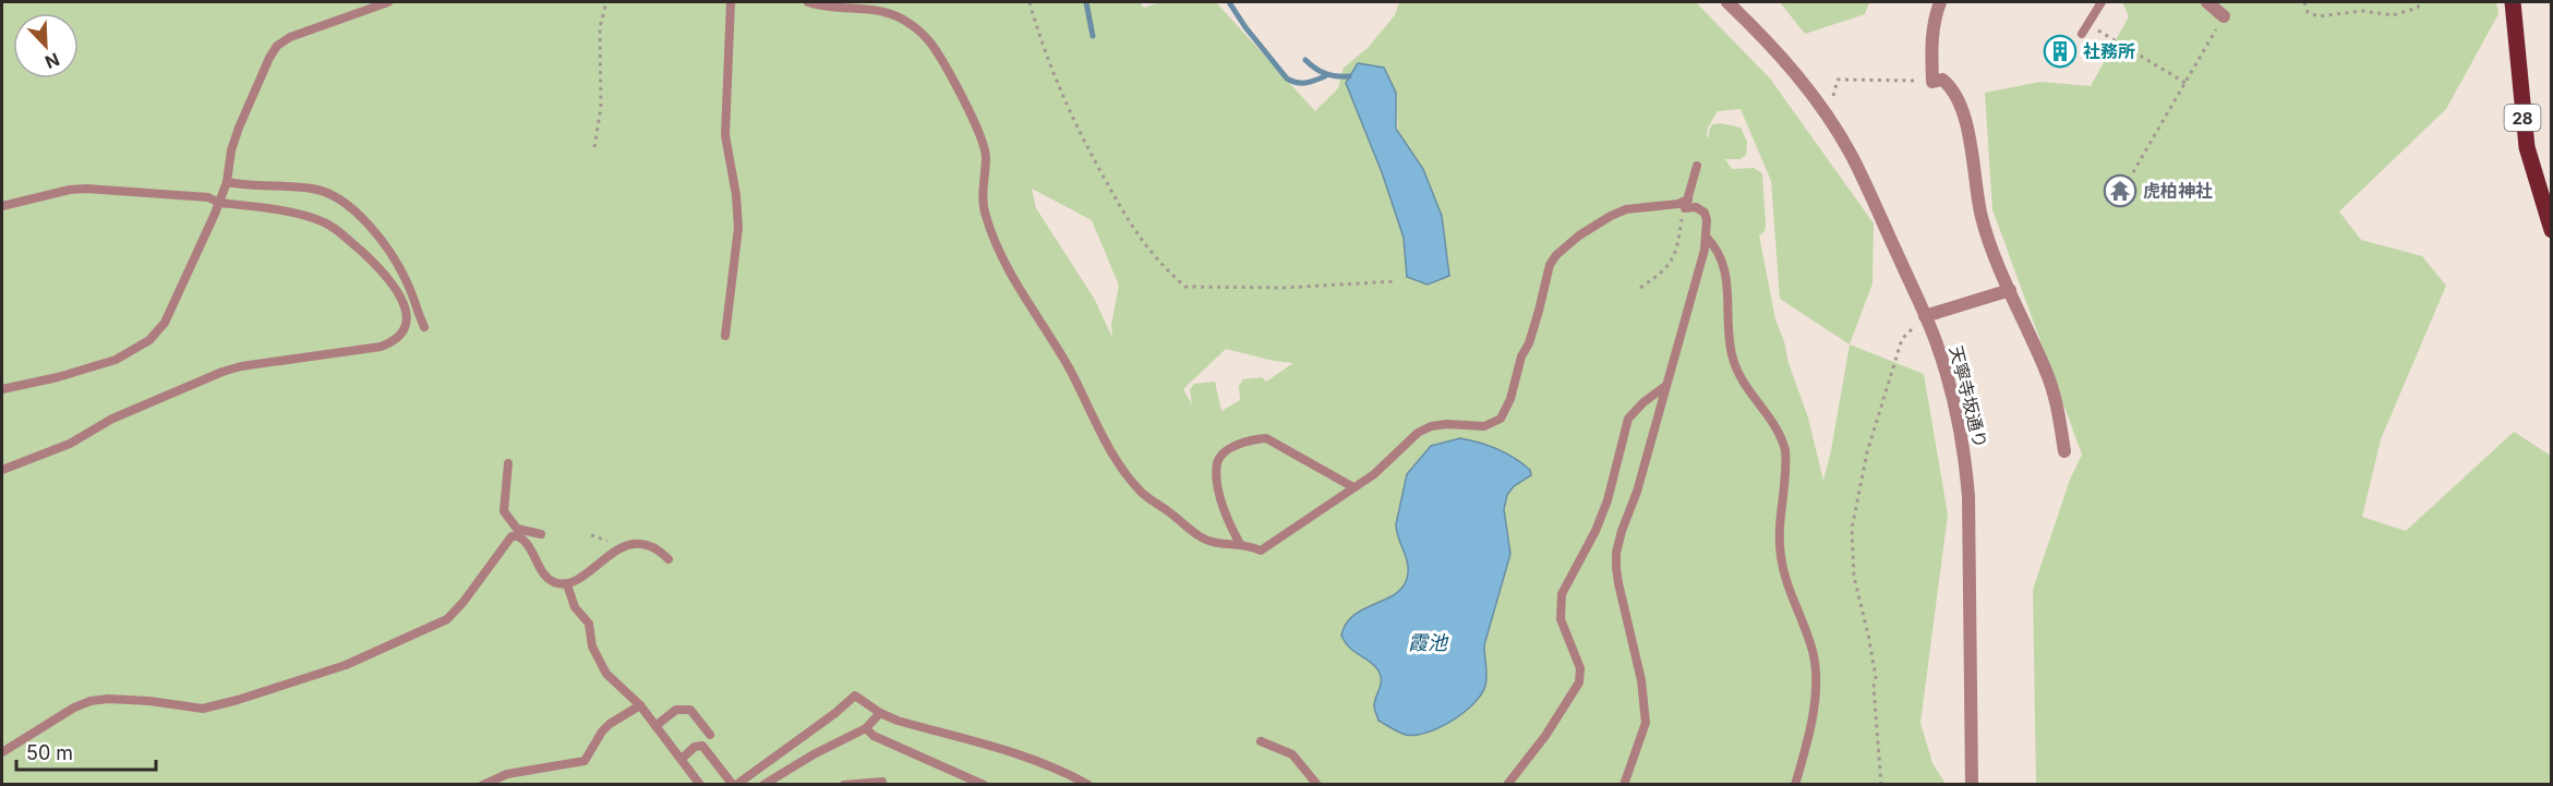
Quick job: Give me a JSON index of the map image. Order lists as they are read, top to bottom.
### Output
{
  "streets": {
    "main road": ["28"],
    "street": ["天寧寺坂通り"]
  },
  "water": ["霞池"],
  "places": {
    "building": ["社務所"],
    "temple": ["虎柏神社"]
  },
  "scale_bar": "50 m",
  "north": "bottom right"
}
